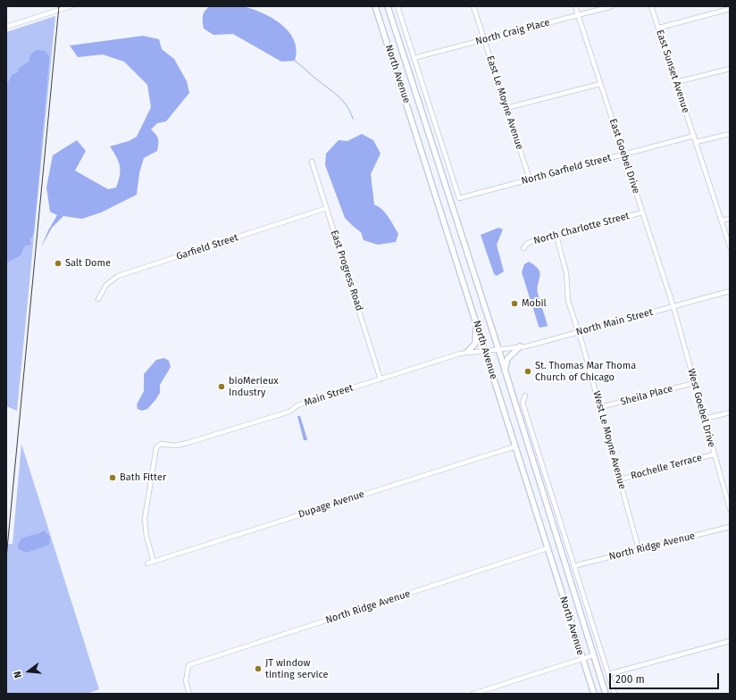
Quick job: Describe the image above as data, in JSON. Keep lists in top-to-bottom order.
{
  "streets": {
    "main road": ["North Avenue"],
    "street": [
      "North Craig Place",
      "East Sunset Avenue",
      "East Le Moyne Avenue",
      "East Goebel Drive",
      "North Garfield Street",
      "North Charlotte Street",
      "Garfield Street",
      "East Progress Road",
      "North Main Street",
      "Main Street",
      "Sheila Place",
      "West Goebel Drive",
      "West Le Moyne Avenue",
      "Rochelle Terrace",
      "Dupage Avenue",
      "North Ridge Avenue"
    ]
  },
  "crossings": [
    ["North Craig Place", "North Avenue"],
    ["North Craig Place", "East Le Moyne Avenue"],
    ["North Craig Place", "East Goebel Drive"],
    ["East Sunset Avenue", "North Garfield Street"],
    ["North Avenue", "North Garfield Street"],
    ["North Avenue", "North Main Street"],
    ["North Avenue", "Main Street"],
    ["North Avenue", "Dupage Avenue"],
    ["North Avenue", "North Ridge Avenue"],
    ["East Le Moyne Avenue", "North Garfield Street"],
    ["East Goebel Drive", "North Garfield Street"],
    ["East Goebel Drive", "North Charlotte Street"],
    ["East Goebel Drive", "North Main Street"],
    ["East Goebel Drive", "West Goebel Drive"],
    ["Garfield Street", "East Progress Road"],
    ["East Progress Road", "Main Street"],
    ["North Main Street", "Main Street"],
    ["North Main Street", "West Goebel Drive"],
    ["North Main Street", "West Le Moyne Avenue"],
    ["Main Street", "Dupage Avenue"],
    ["Sheila Place", "West Goebel Drive"],
    ["Sheila Place", "West Le Moyne Avenue"],
    ["West Goebel Drive", "Rochelle Terrace"],
    ["West Le Moyne Avenue", "Rochelle Terrace"],
    ["West Le Moyne Avenue", "North Ridge Avenue"]
  ],
  "places": [
    "Salt Dome",
    "Mobil",
    "St. Thomas Mar Thoma Church of Chicago",
    "bioMerieux Industry",
    "Bath Fitter",
    "JT window tinting service"
  ],
  "scale_bar": "200 m",
  "north": "left"
}
